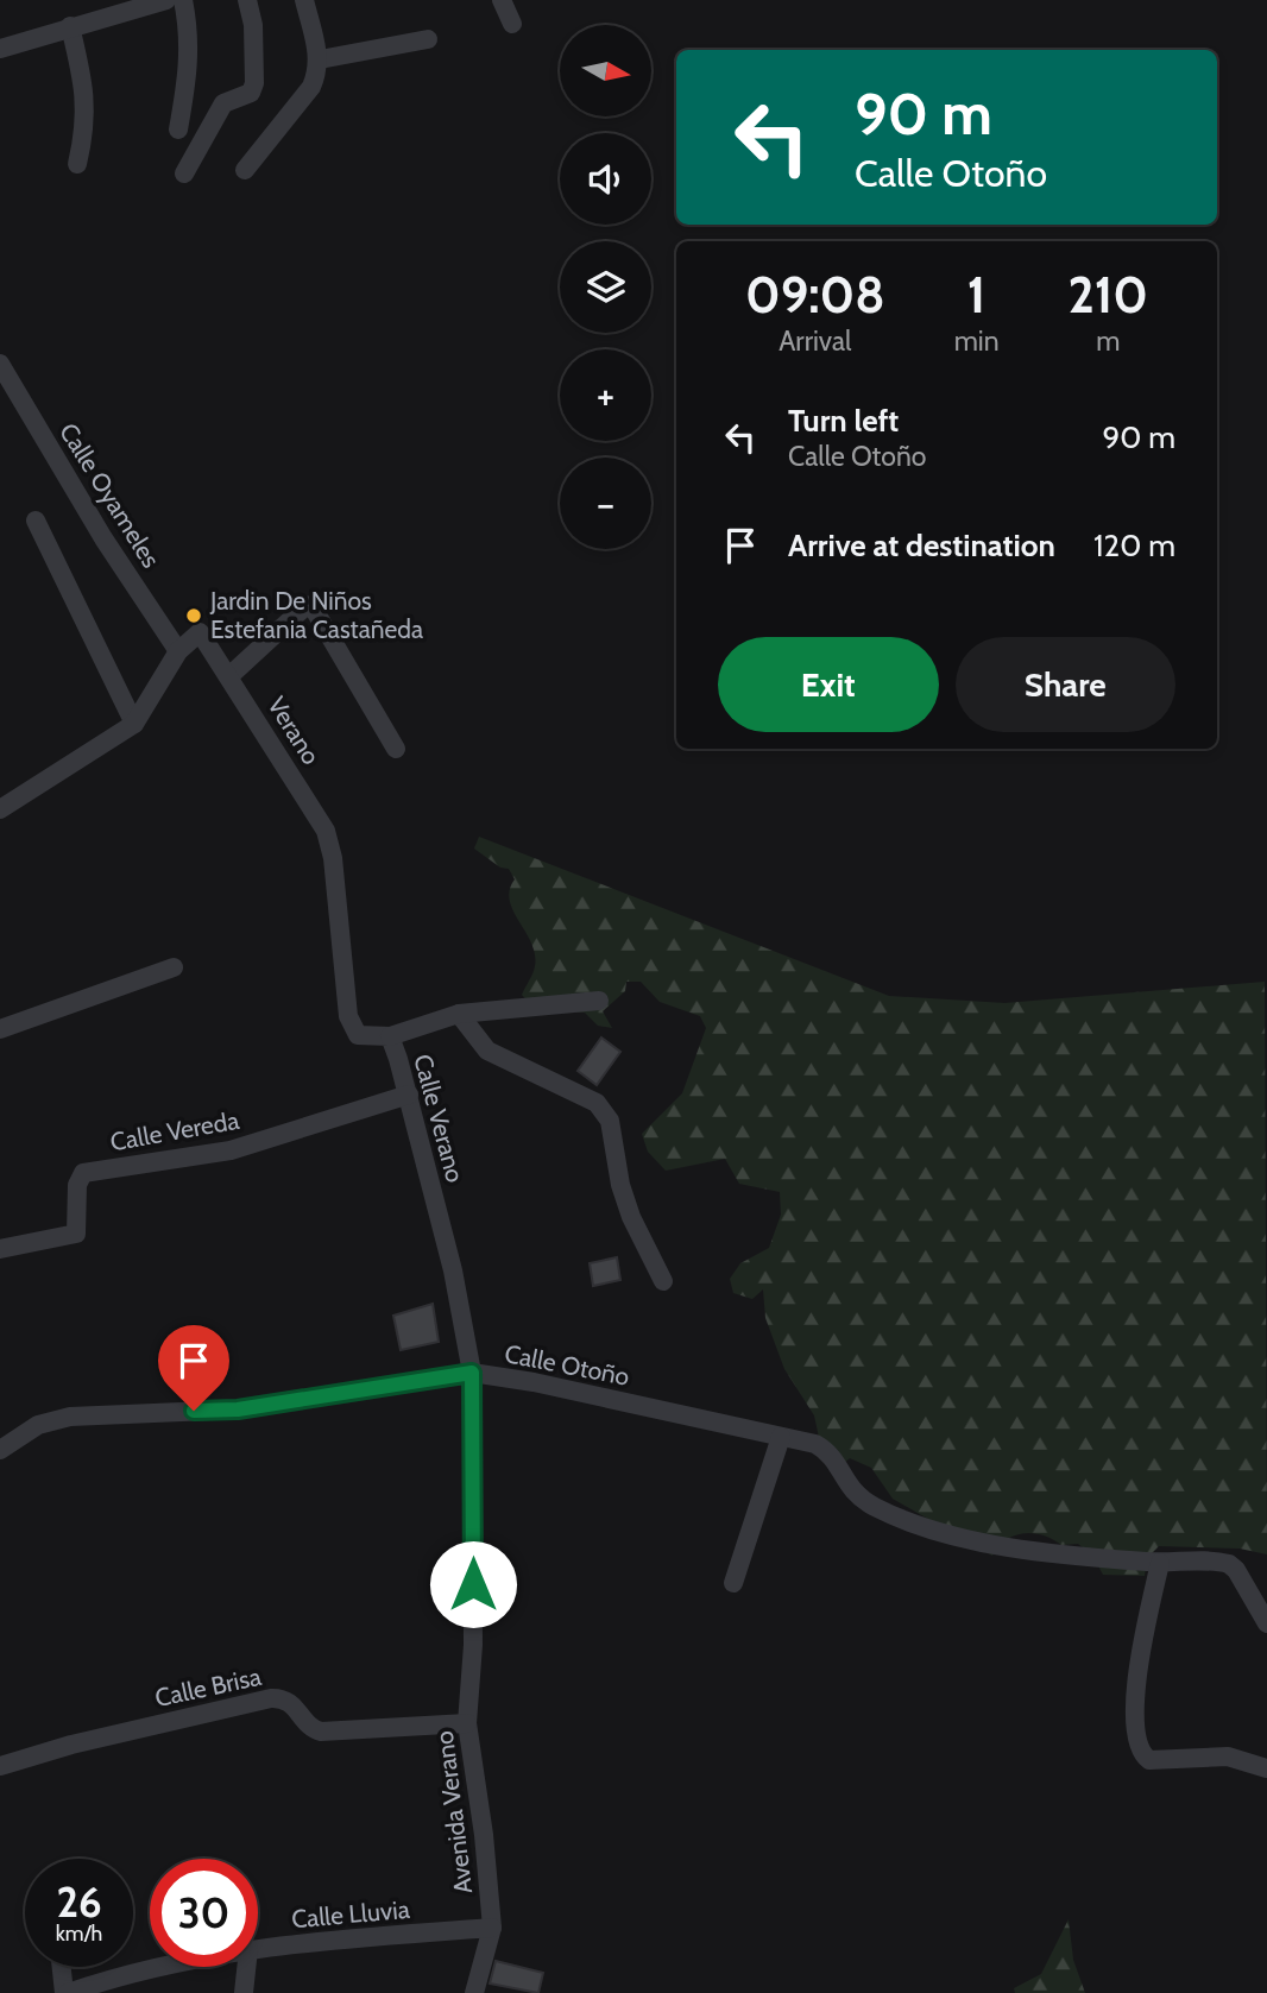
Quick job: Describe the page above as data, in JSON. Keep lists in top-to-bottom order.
{
  "streets": {
    "street": [
      "Calle Oyameles",
      "Verano",
      "Calle Verano",
      "Calle Vereda",
      "Calle Otoño",
      "Calle Brisa",
      "Avenida Verano",
      "Calle Lluvia"
    ]
  },
  "crossings": [
    ["Calle Oyameles", "Verano"],
    ["Verano", "Calle Verano"],
    ["Calle Verano", "Calle Vereda"],
    ["Calle Verano", "Calle Otoño"],
    ["Calle Verano", "Avenida Verano"],
    ["Calle Otoño", "Avenida Verano"],
    ["Calle Brisa", "Avenida Verano"],
    ["Avenida Verano", "Calle Lluvia"]
  ],
  "places": ["Jardin De Niños Estefania Castañeda"],
  "north": "right",
  "page": {
    "map_buttons": ["+", "−"],
    "turn": ["90 m", "Calle Otoño"],
    "eta": [
      "09:08",
      "Arrival",
      "1",
      "min",
      "210",
      "m"
    ],
    "list": [
      {
        "name": "Turn left",
        "note": "Calle Otoño",
        "value": "90 m"
      },
      {
        "name": "Arrive at destination",
        "value": "120 m"
      }
    ],
    "buttons": ["Exit", "Share"],
    "speed": "26 km/h",
    "limit": "30"
  }
}
